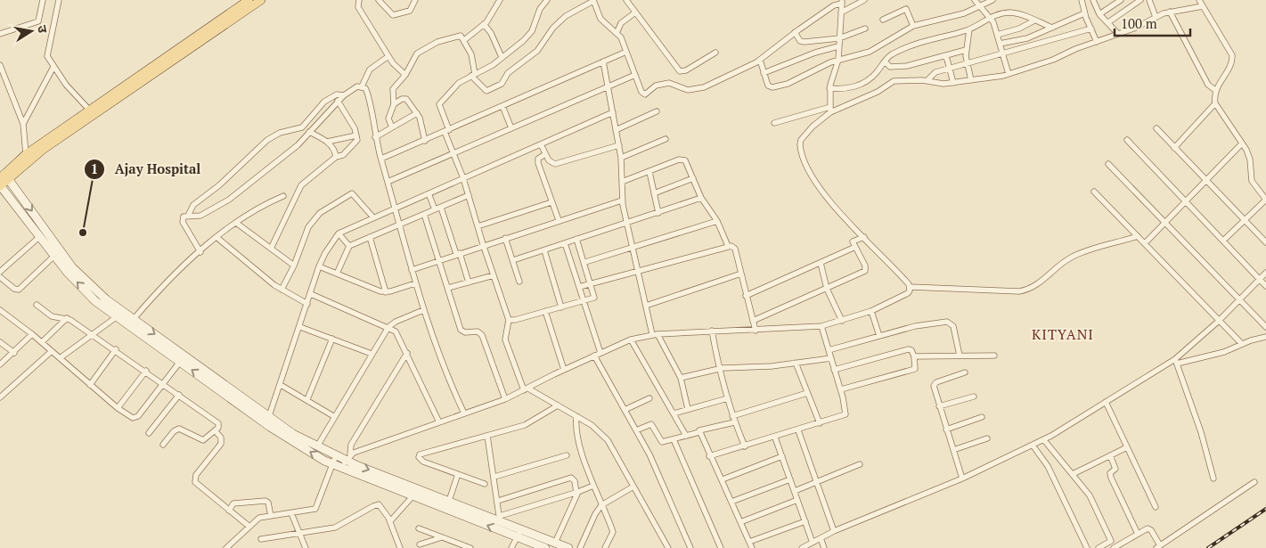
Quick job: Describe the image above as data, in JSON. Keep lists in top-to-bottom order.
{
  "districts": ["KITYANI"],
  "places": ["Ajay Hospital"],
  "scale_bar": "100 m",
  "north": "right"
}
